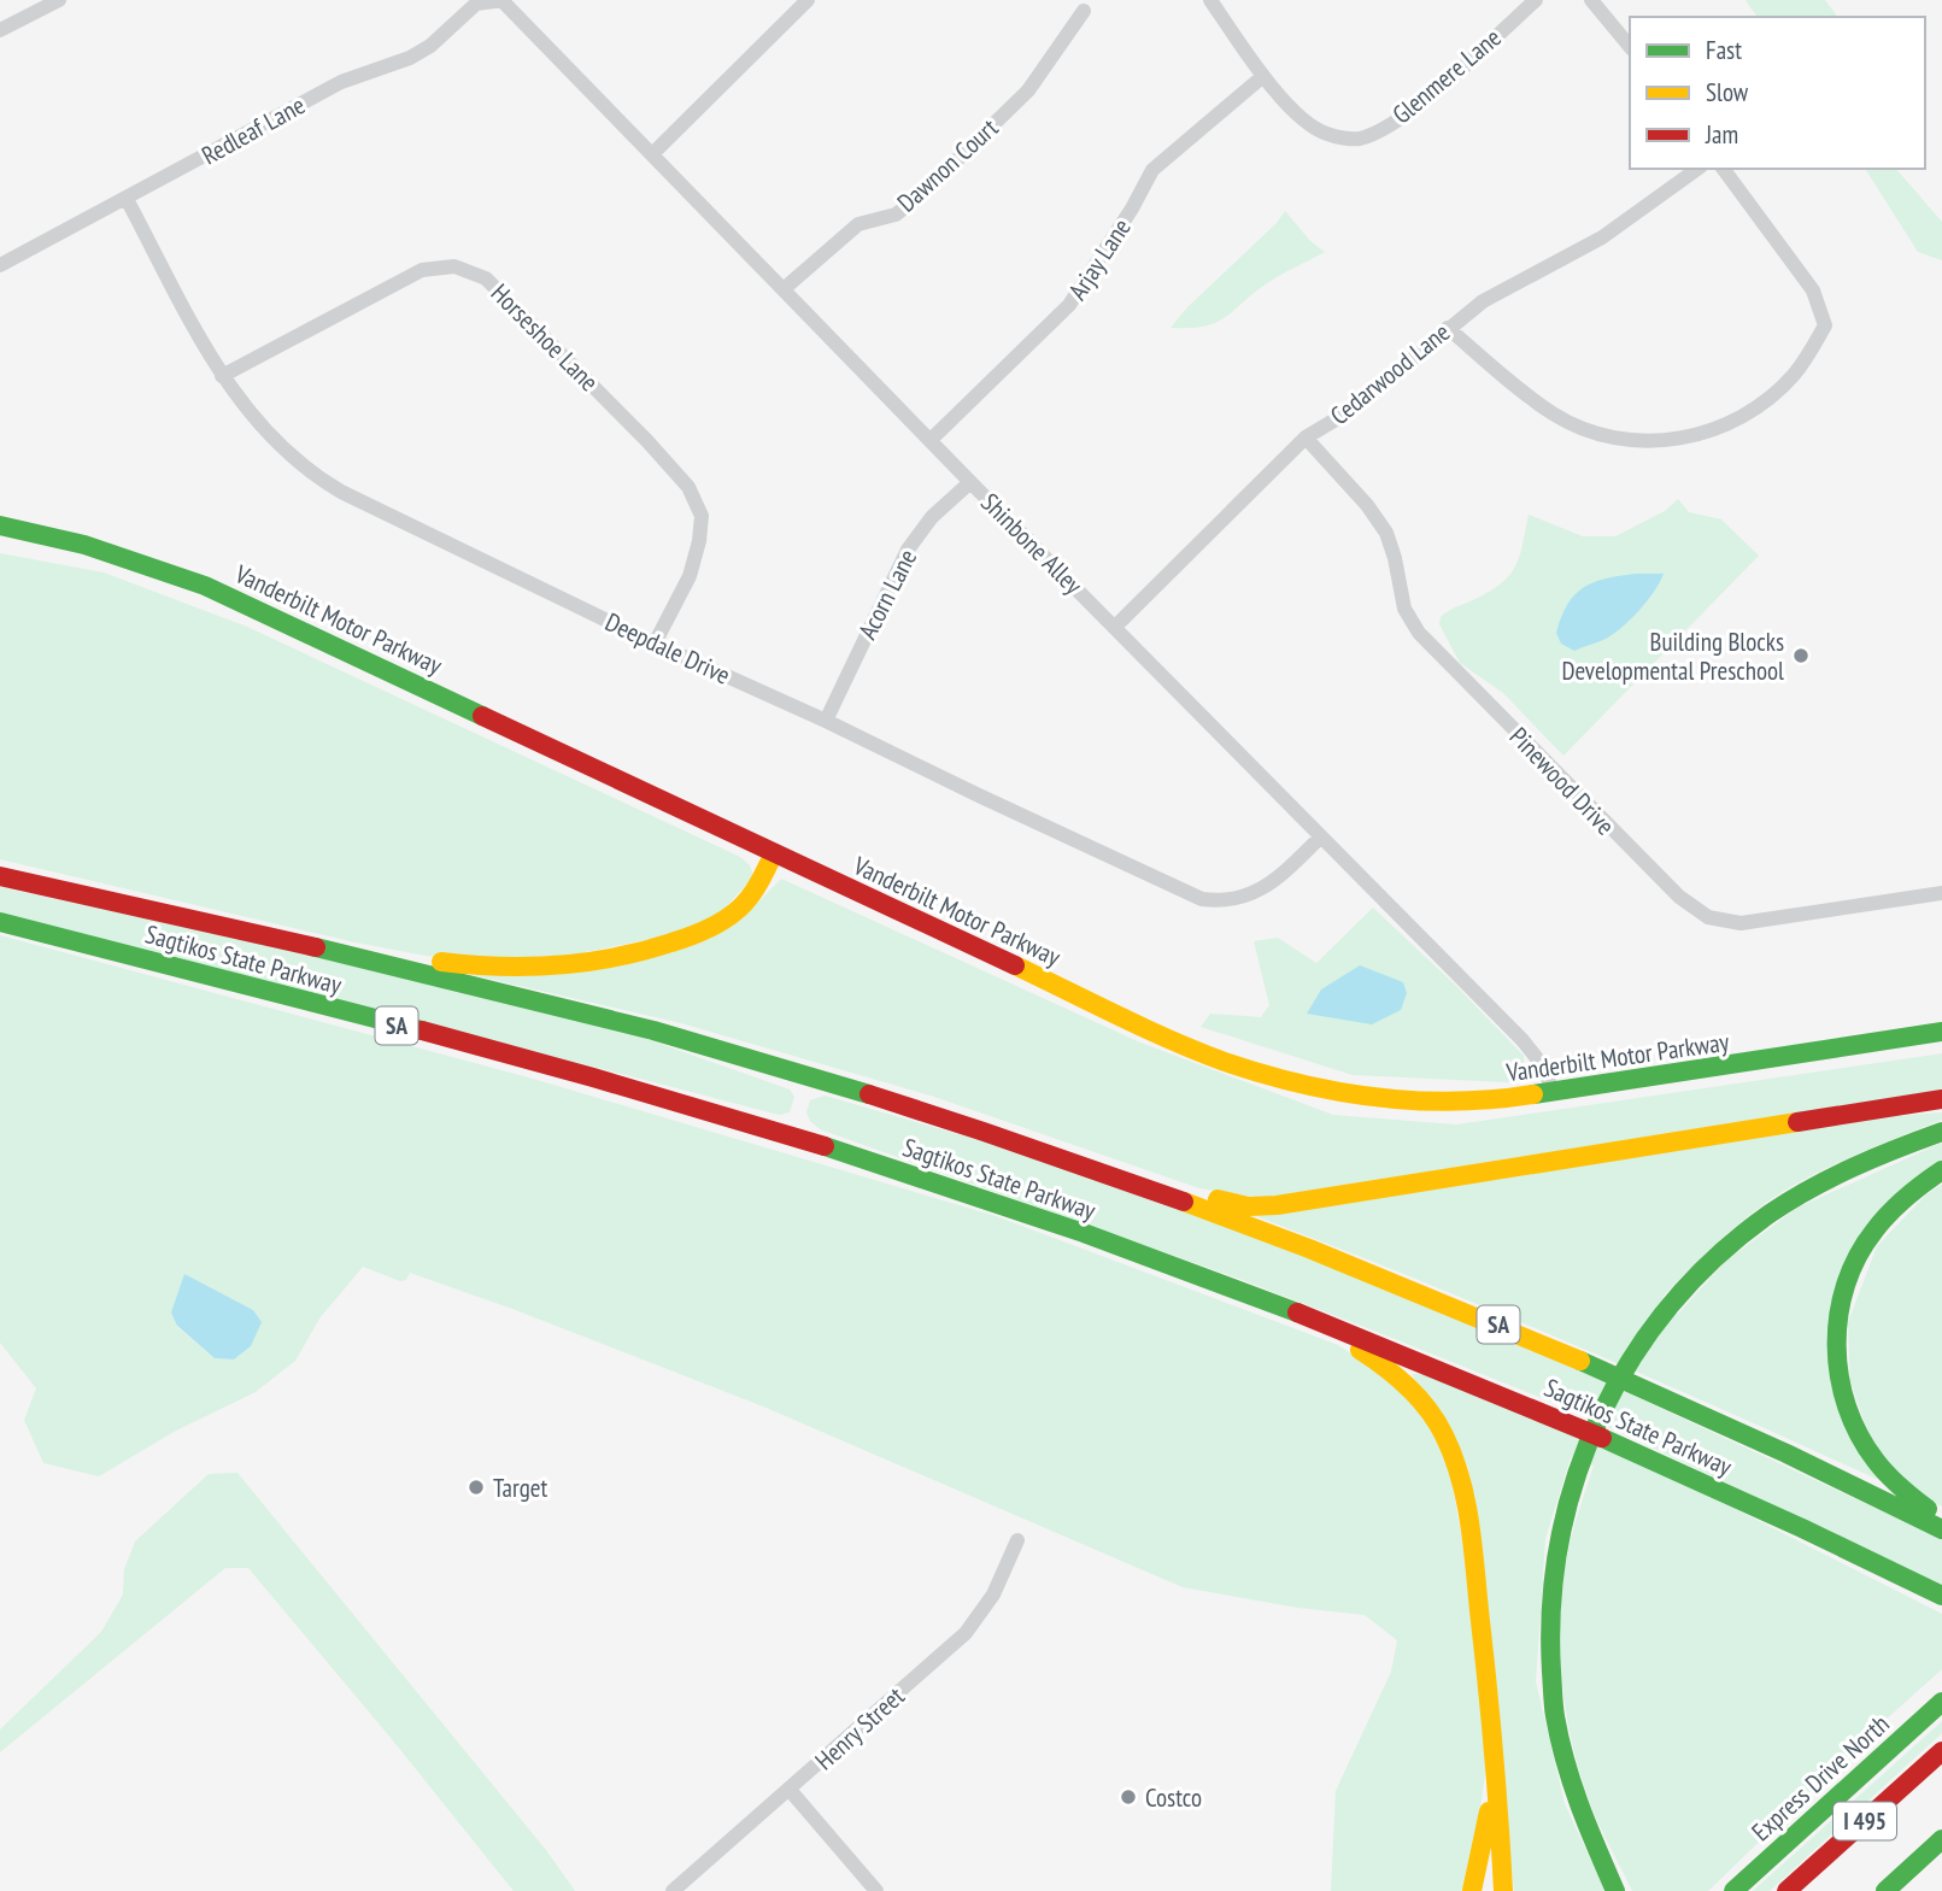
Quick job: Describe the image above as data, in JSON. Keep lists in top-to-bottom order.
{
  "streets": {
    "main road": [
      "Vanderbilt Motor Parkway",
      "Sagtikos State Parkway",
      "SA",
      "Express Drive North",
      "I 495"
    ],
    "street": [
      "Glenmere Lane",
      "Redleaf Lane",
      "Dawnon Court",
      "Arjay Lane",
      "Horseshoe Lane",
      "Cedarwood Lane",
      "Shinbone Alley",
      "Acorn Lane",
      "Deepdale Drive",
      "Pinewood Drive",
      "Henry Street"
    ]
  },
  "crossings": [
    ["Glenmere Lane", "Arjay Lane"],
    ["Redleaf Lane", "Shinbone Alley"],
    ["Redleaf Lane", "Deepdale Drive"],
    ["Dawnon Court", "Shinbone Alley"],
    ["Arjay Lane", "Shinbone Alley"],
    ["Horseshoe Lane", "Deepdale Drive"],
    ["Cedarwood Lane", "Shinbone Alley"],
    ["Cedarwood Lane", "Pinewood Drive"],
    ["Shinbone Alley", "Acorn Lane"],
    ["Shinbone Alley", "Vanderbilt Motor Parkway"],
    ["Shinbone Alley", "Deepdale Drive"],
    ["Acorn Lane", "Deepdale Drive"]
  ],
  "places": ["Building Blocks Developmental Preschool", "Target", "Costco"],
  "legend": ["Fast", "Slow", "Jam"]
}
